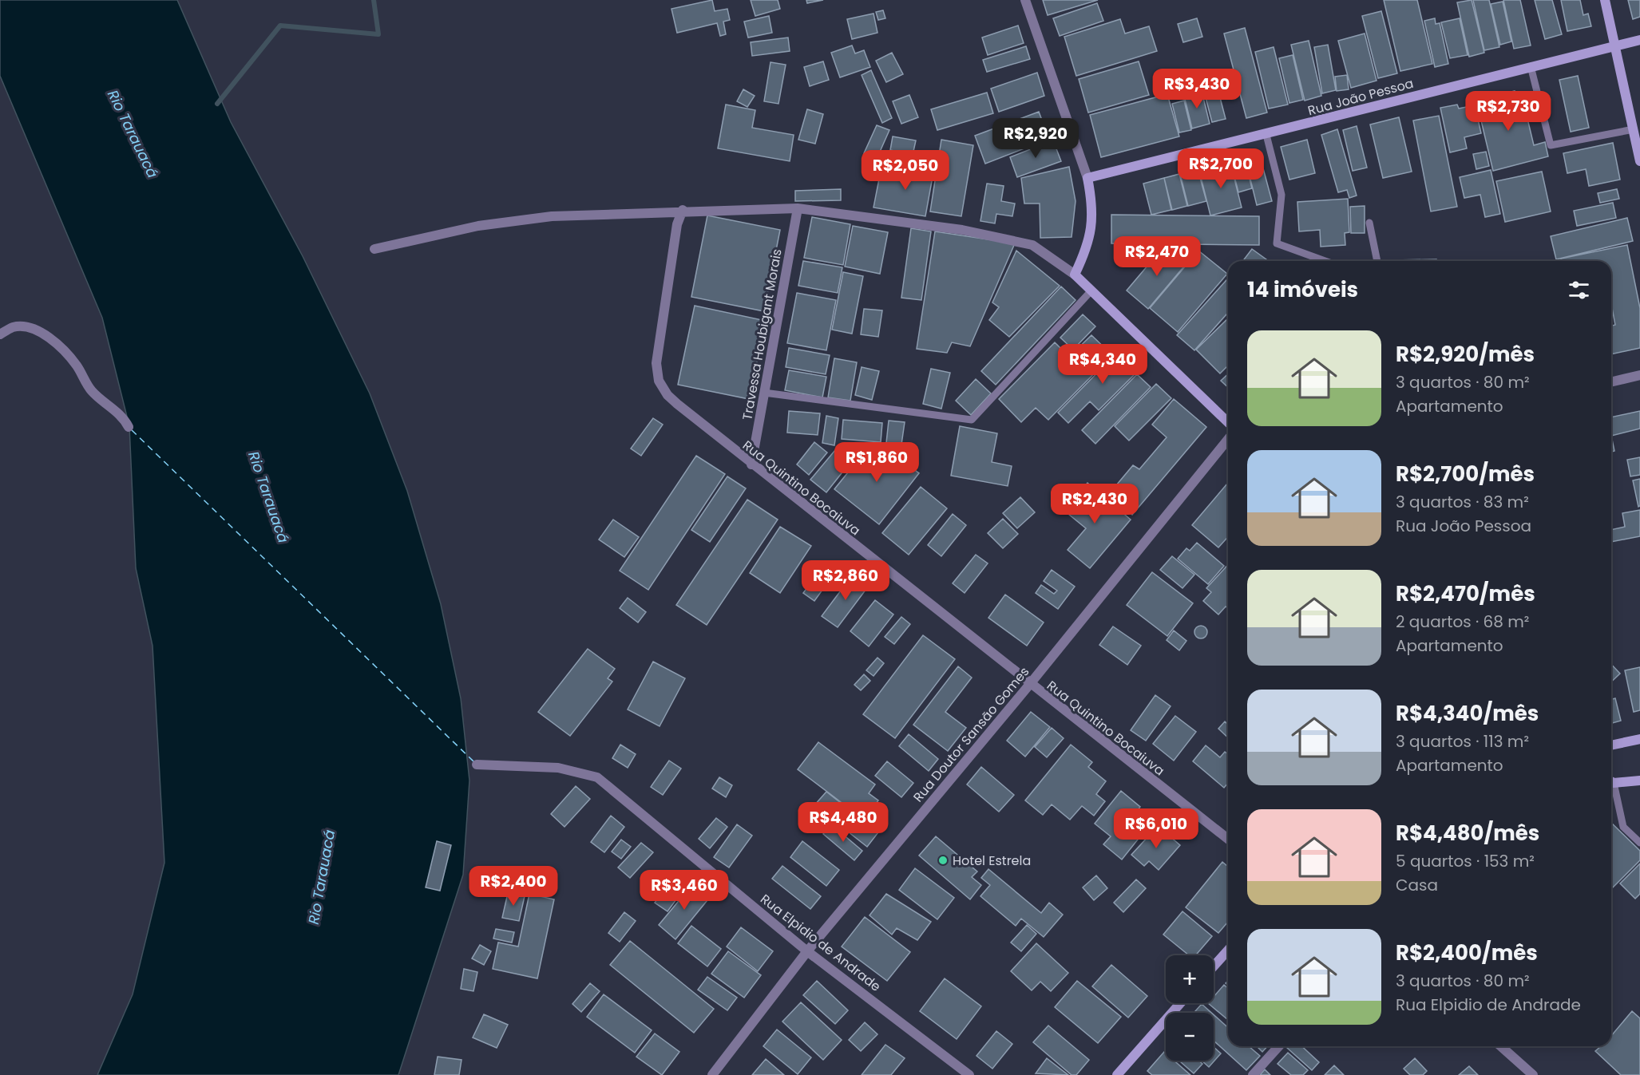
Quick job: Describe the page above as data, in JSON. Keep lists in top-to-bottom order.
{
  "streets": {
    "street": [
      "Rua João Pessoa",
      "Travessa Houbigant Morais",
      "Rua Quintino Bocaiuva",
      "Rua Doutor Sansão Gomes",
      "Rua Elpidio de Andrade"
    ]
  },
  "crossings": [
    ["Travessa Houbigant Morais", "Rua Quintino Bocaiuva"],
    ["Rua Quintino Bocaiuva", "Rua Doutor Sansão Gomes"],
    ["Rua Doutor Sansão Gomes", "Rua Elpidio de Andrade"]
  ],
  "water": ["Rio Tarauacá"],
  "places": ["Hotel Estrela"],
  "page": {
    "price": [
      "R$3,430",
      "R$2,730",
      "R$2,920",
      "R$2,700",
      "R$2,050",
      "R$2,470",
      "R$4,340",
      "R$1,860",
      "R$2,430",
      "R$2,860",
      "R$4,480",
      "R$6,010",
      "R$2,400",
      "R$3,460"
    ],
    "heading": "14 imóveis",
    "list": [
      {
        "name": "R$2,920/mês",
        "note": "3 quartos · 80 m² · Apartamento"
      },
      {
        "name": "R$2,700/mês",
        "note": "3 quartos · 83 m² · Rua João Pessoa"
      },
      {
        "name": "R$2,470/mês",
        "note": "2 quartos · 68 m² · Apartamento"
      },
      {
        "name": "R$4,340/mês",
        "note": "3 quartos · 113 m² · Apartamento"
      },
      {
        "name": "R$4,480/mês",
        "note": "5 quartos · 153 m² · Casa"
      },
      {
        "name": "R$2,400/mês",
        "note": "3 quartos · 80 m² · Rua Elpidio de Andrade"
      }
    ],
    "map_buttons": ["+", "−"]
  }
}
